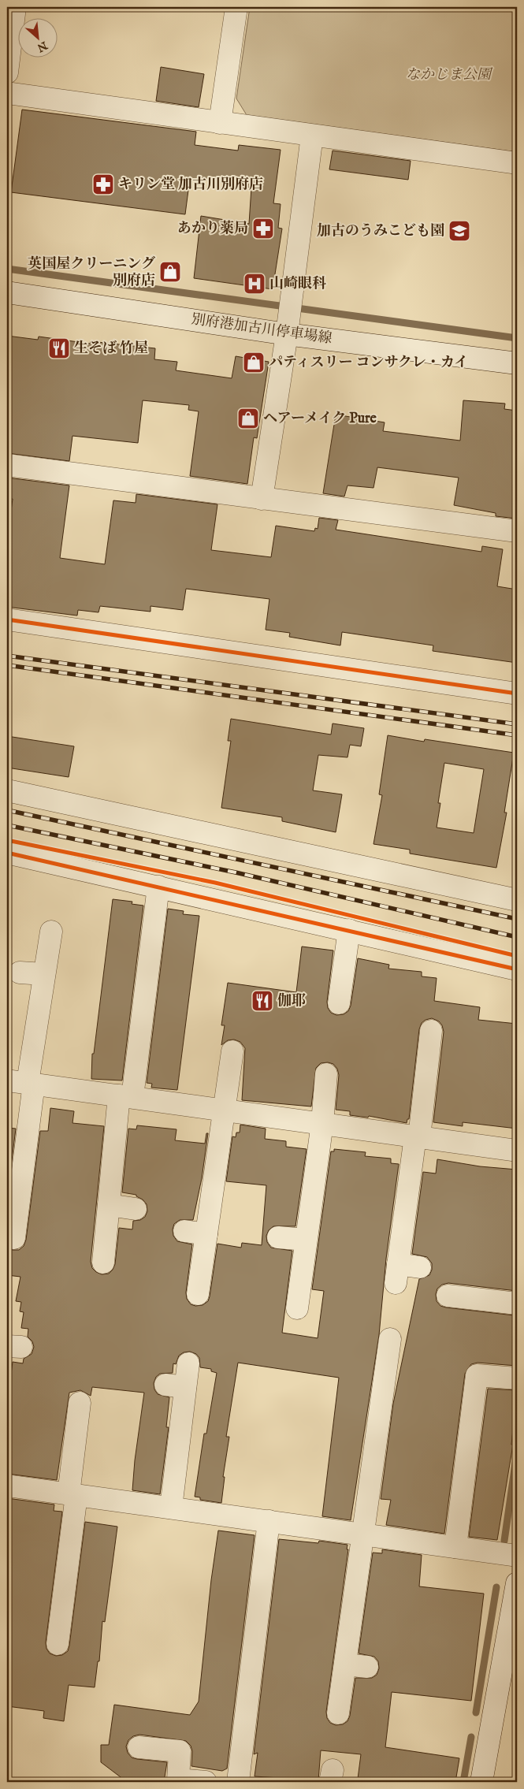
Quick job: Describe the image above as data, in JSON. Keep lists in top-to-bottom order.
{
  "streets": {
    "street": ["別府港加古川停車場線"]
  },
  "parks": ["なかじま公園"],
  "places": {
    "pharmacy": ["キリン堂 加古川別府店", "あかり薬局"],
    "school or university": ["加古のうみこども園"],
    "shop": ["英国屋クリーニング 別府店", "パティスリー コンサクレ・カイ", "ヘアーメイク Pure"],
    "hospital": ["山崎眼科"],
    "restaurant": ["生そば 竹屋", "伽耶"]
  },
  "north": "bottom right"
}
